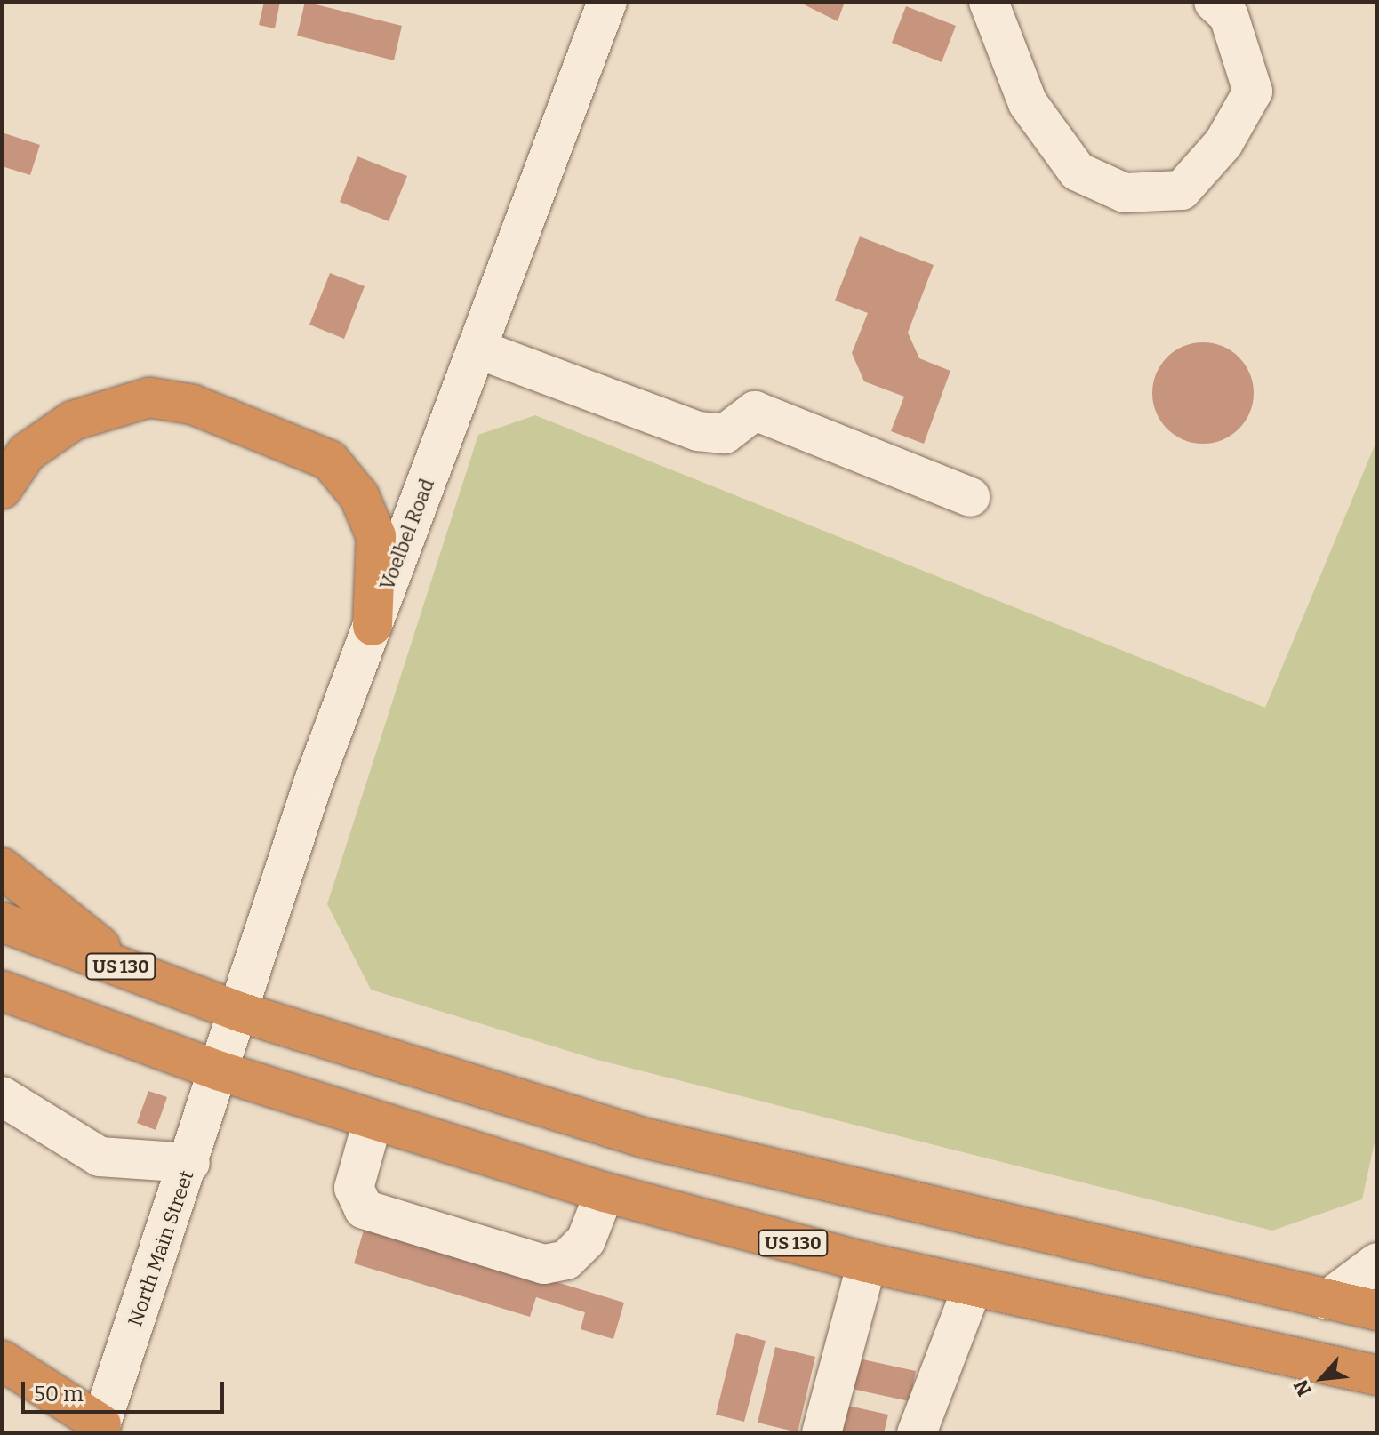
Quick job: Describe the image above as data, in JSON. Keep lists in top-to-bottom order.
{
  "streets": {
    "highway": ["US 130"],
    "street": ["Voelbel Road", "North Main Street"]
  },
  "crossings": [
    ["Voelbel Road", "US 130"],
    ["Voelbel Road", "North Main Street"],
    ["US 130", "North Main Street"]
  ],
  "scale_bar": "50 m",
  "north": "bottom left"
}
